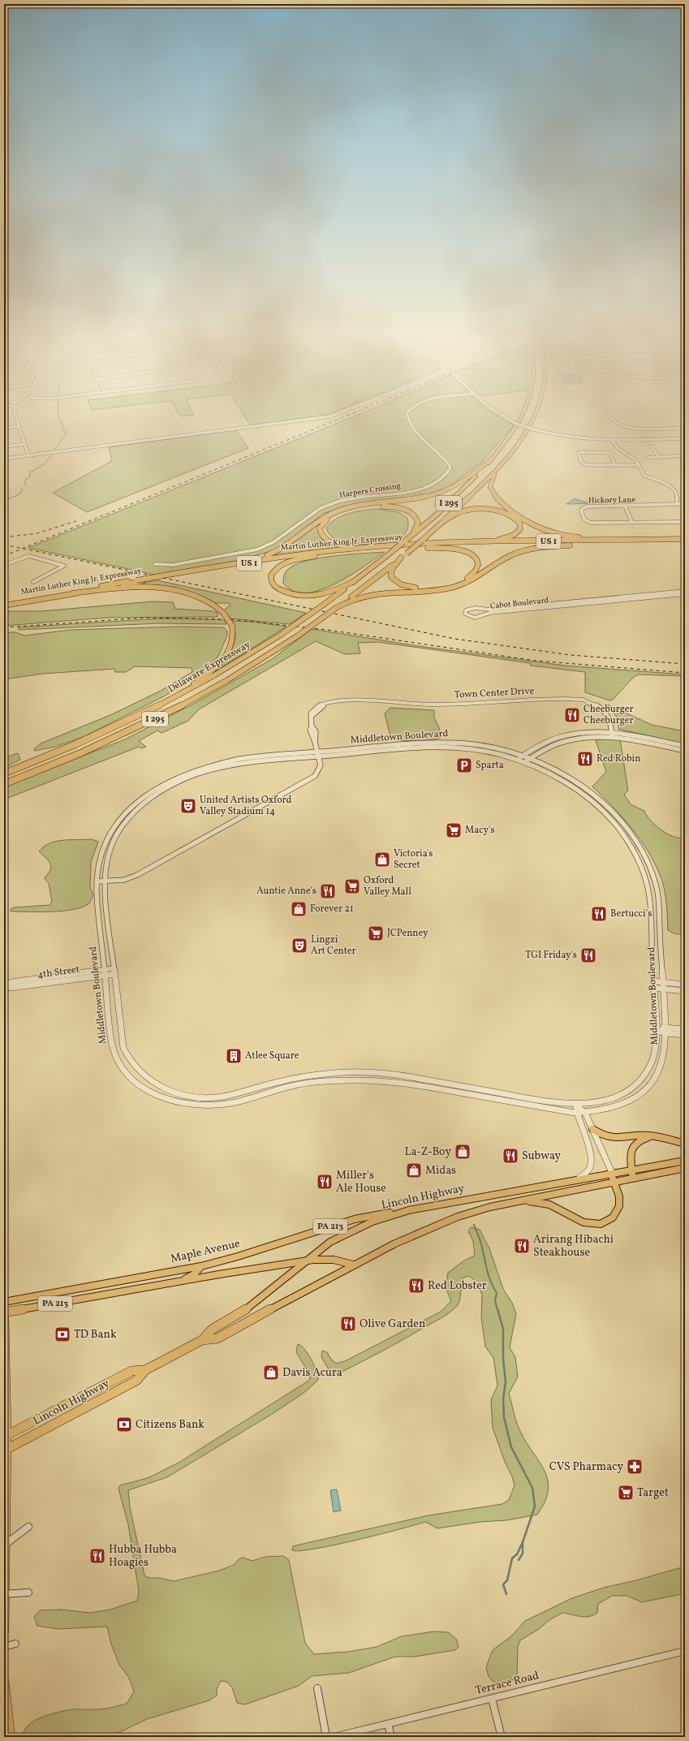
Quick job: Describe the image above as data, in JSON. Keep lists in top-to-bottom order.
{
  "streets": {
    "highway": [
      "I 295",
      "US 1",
      "Martin Luther King Jr. Expressway",
      "Delaware Expressway"
    ],
    "main road": ["Lincoln Highway", "PA 213", "Maple Avenue"],
    "street": [
      "Harpers Crossing",
      "Hickory Lane",
      "Cabot Boulevard",
      "Town Center Drive",
      "Middletown Boulevard",
      "4th Street",
      "Terrace Road"
    ]
  },
  "crossings": [
    ["I 295", "Delaware Expressway"],
    ["Town Center Drive", "Middletown Boulevard"],
    ["Middletown Boulevard", "4th Street"],
    ["Lincoln Highway", "PA 213"],
    ["Lincoln Highway", "Maple Avenue"]
  ],
  "places": {
    "restaurant": [
      "Cheeburger Cheeburger",
      "Red Robin",
      "Auntie Anne's",
      "Bertucci's",
      "TGI Friday's",
      "Subway",
      "Miller's Ale House",
      "Arirang Hibachi Steakhouse",
      "Red Lobster",
      "Olive Garden",
      "Hubba Hubba Hoagies"
    ],
    "parking": ["Sparta"],
    "theatre": ["United Artists Oxford Valley Stadium 14", "Lingzi Art Center"],
    "supermarket": [
      "Macy's",
      "Oxford Valley Mall",
      "JCPenney",
      "Target"
    ],
    "shop": [
      "Victoria's Secret",
      "Forever 21",
      "La-Z-Boy",
      "Midas",
      "Davis Acura"
    ],
    "building": ["Atlee Square"],
    "bank": ["TD Bank", "Citizens Bank"],
    "pharmacy": ["CVS Pharmacy"]
  }
}
